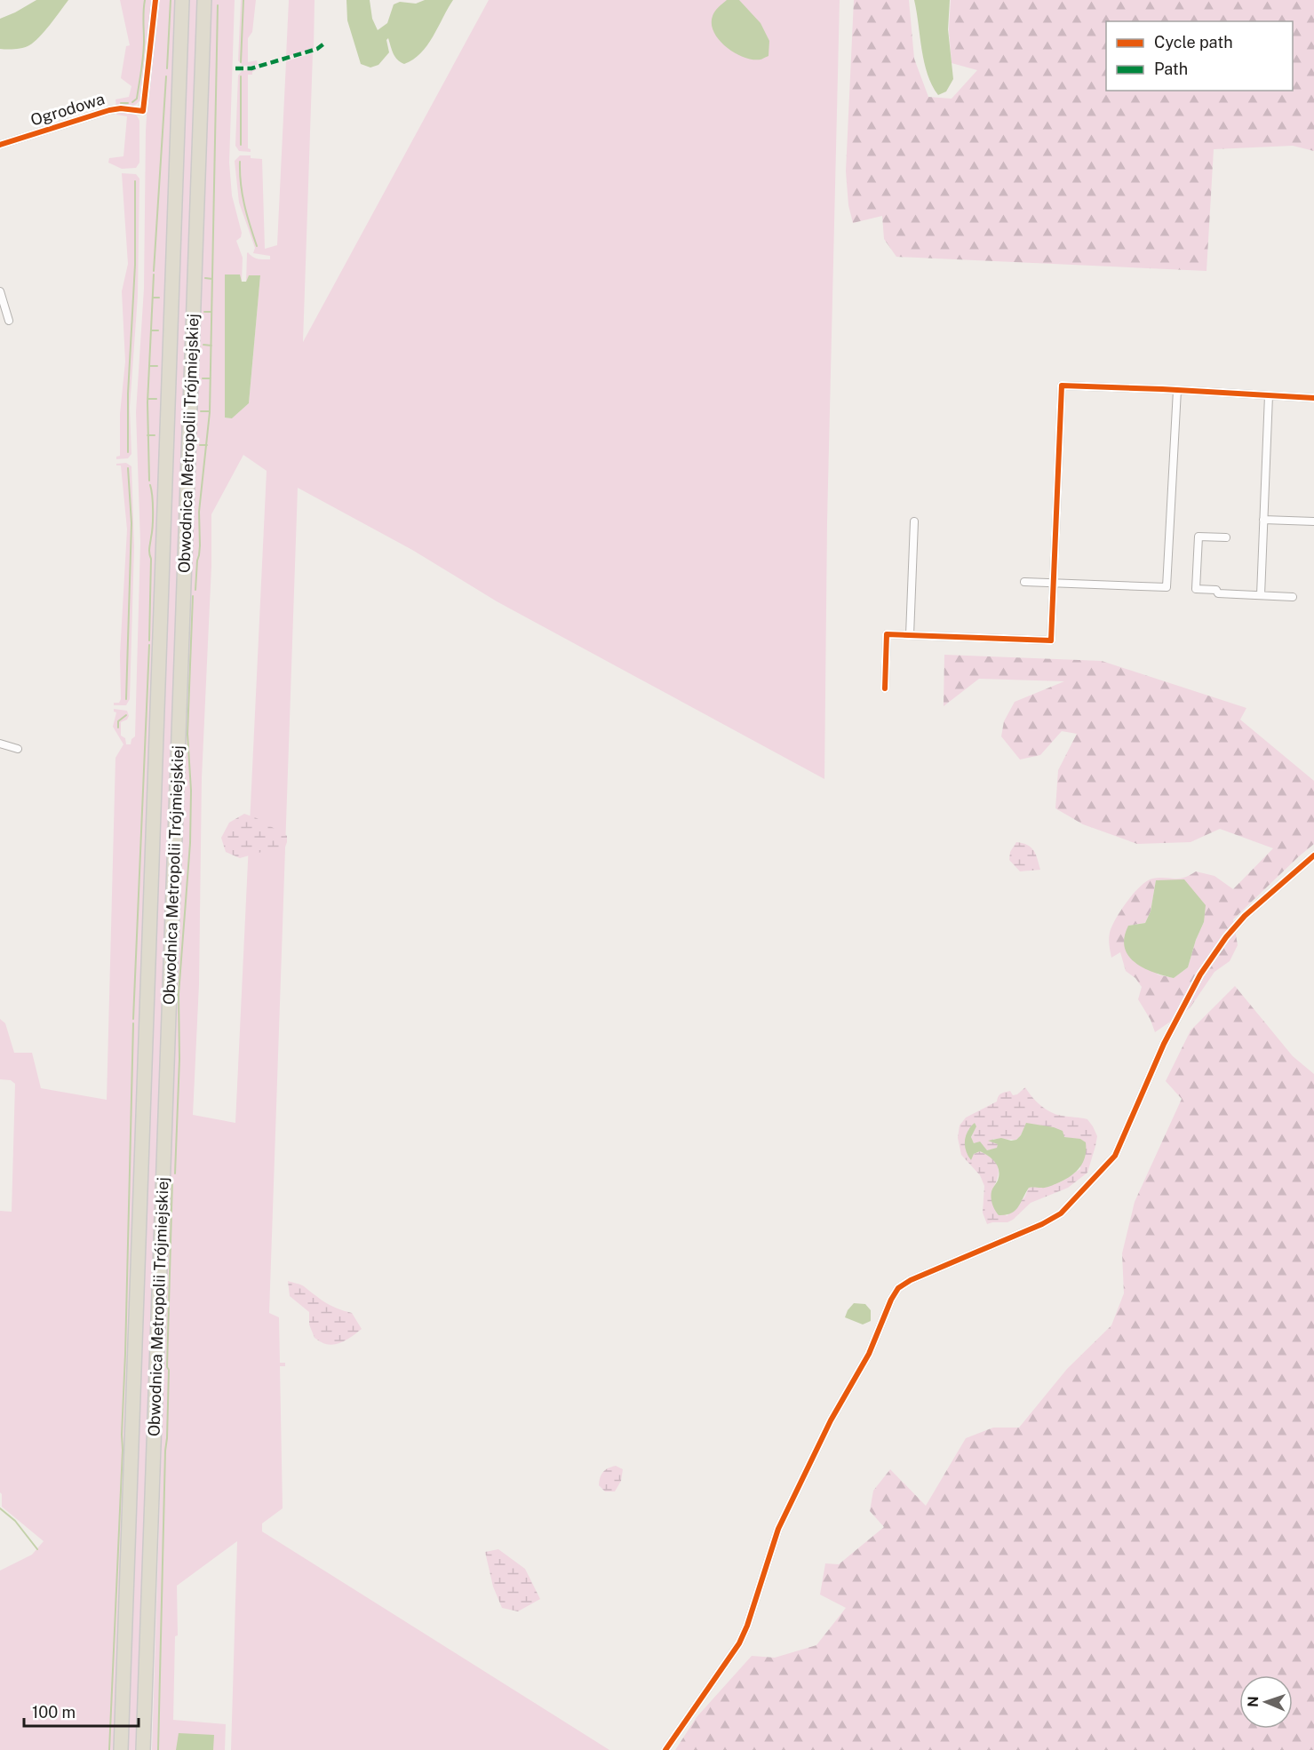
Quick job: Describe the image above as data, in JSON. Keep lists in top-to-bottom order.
{
  "streets": {
    "highway": ["Obwodnica Metropolii Trójmiejskiej"],
    "street": ["Ogrodowa"]
  },
  "legend": ["Cycle path", "Path"],
  "scale_bar": "100 m",
  "north": "left"
}
